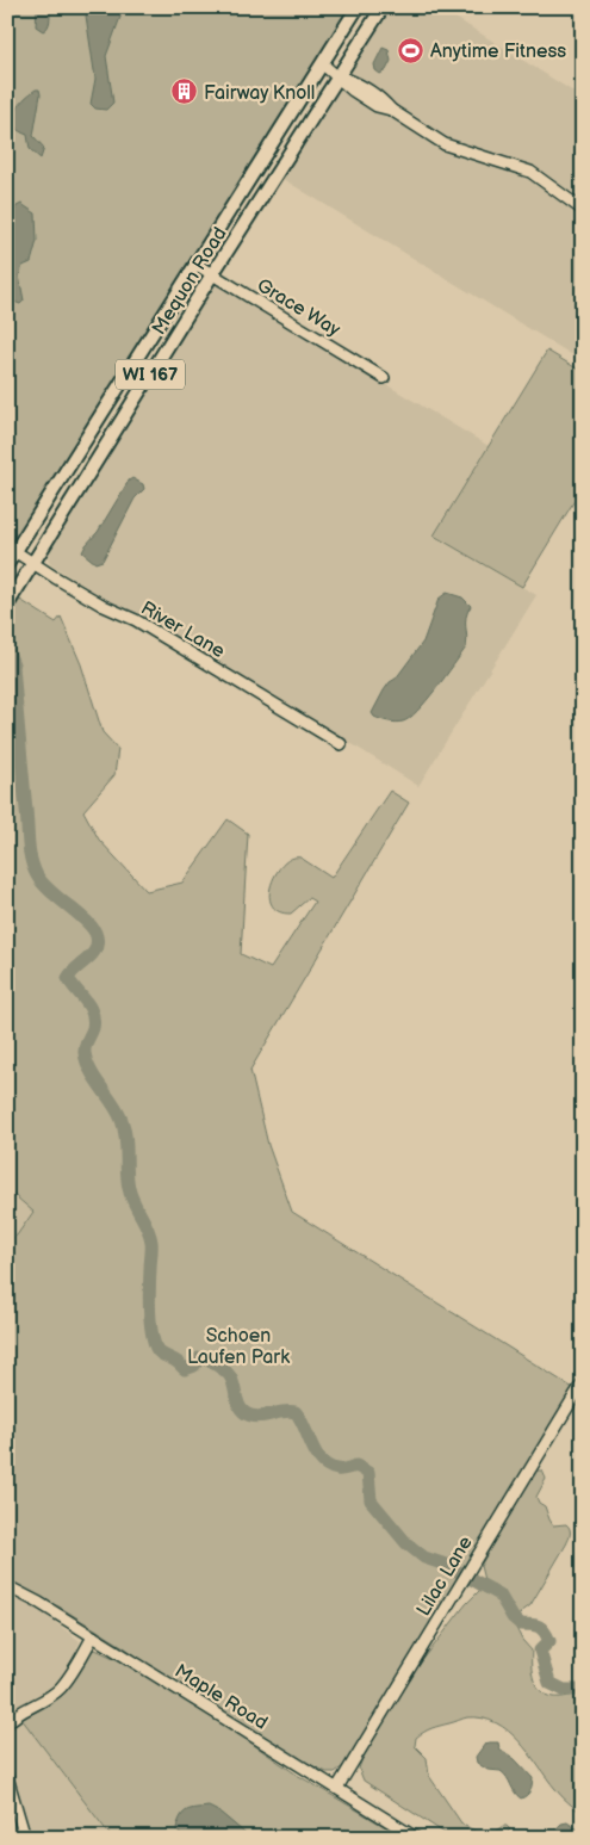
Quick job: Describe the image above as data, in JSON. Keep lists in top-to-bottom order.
{
  "streets": {
    "main road": ["Mequon Road", "WI 167"],
    "street": [
      "Grace Way",
      "River Lane",
      "Lilac Lane",
      "Maple Road"
    ]
  },
  "crossings": [
    ["Mequon Road", "Grace Way"],
    ["Mequon Road", "River Lane"],
    ["Lilac Lane", "Maple Road"]
  ],
  "parks": ["Schoen Laufen Park"],
  "places": {
    "sports": ["Anytime Fitness"],
    "building": ["Fairway Knoll"]
  }
}
